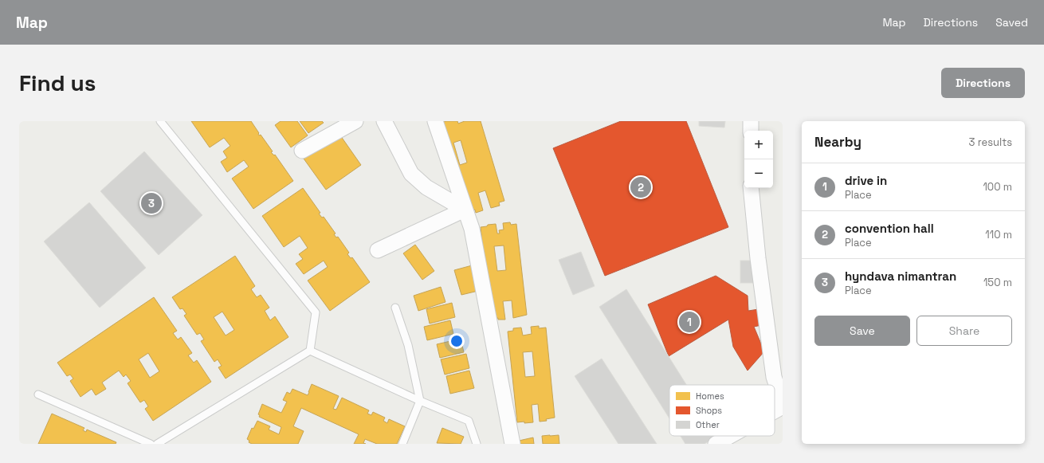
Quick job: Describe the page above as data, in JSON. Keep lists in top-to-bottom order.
{
  "legend": ["Homes", "Shops", "Other"],
  "page": {
    "header": "Map",
    "nav": ["Map", "Directions", "Saved"],
    "buttons": [
      "Directions",
      ["Save", "Share"]
    ],
    "title": "Find us",
    "heading": ["Nearby", "3 results"],
    "map_buttons": ["+", "−"],
    "list": [
      {
        "mark": "1",
        "name": "drive in",
        "note": "Place",
        "value": "100 m"
      },
      {
        "mark": "2",
        "name": "convention hall",
        "note": "Place",
        "value": "110 m"
      },
      {
        "mark": "3",
        "name": "hyndava nimantran",
        "note": "Place",
        "value": "150 m"
      }
    ],
    "pins": ["2", "3", "1"]
  }
}
